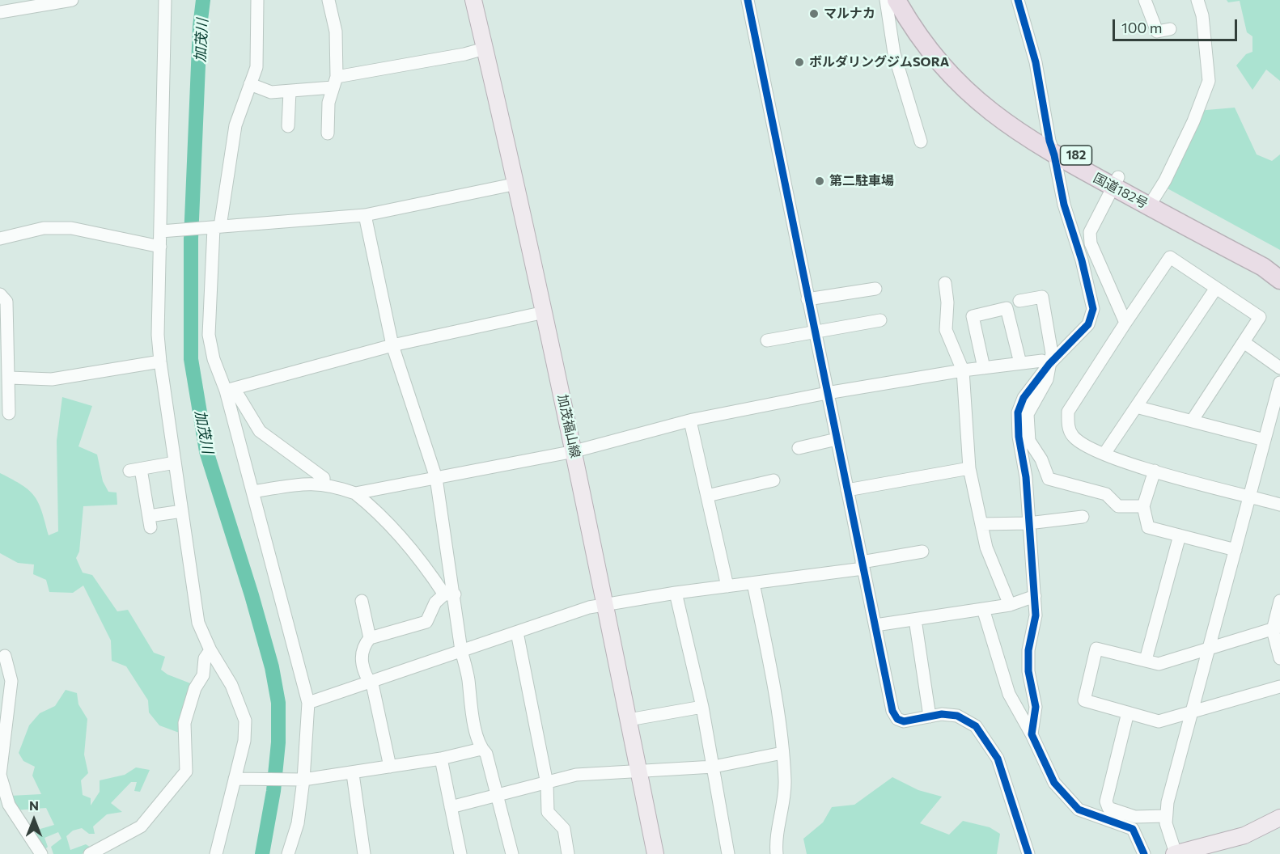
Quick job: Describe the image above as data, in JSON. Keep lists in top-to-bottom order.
{
  "streets": {
    "highway": ["182", "国道182号"],
    "main road": ["加茂福山線"]
  },
  "water": ["加茂川"],
  "places": ["マルナカ", "ボルダリングジムSORA", "第二駐車場"],
  "scale_bar": "100 m",
  "north": "top"
}
